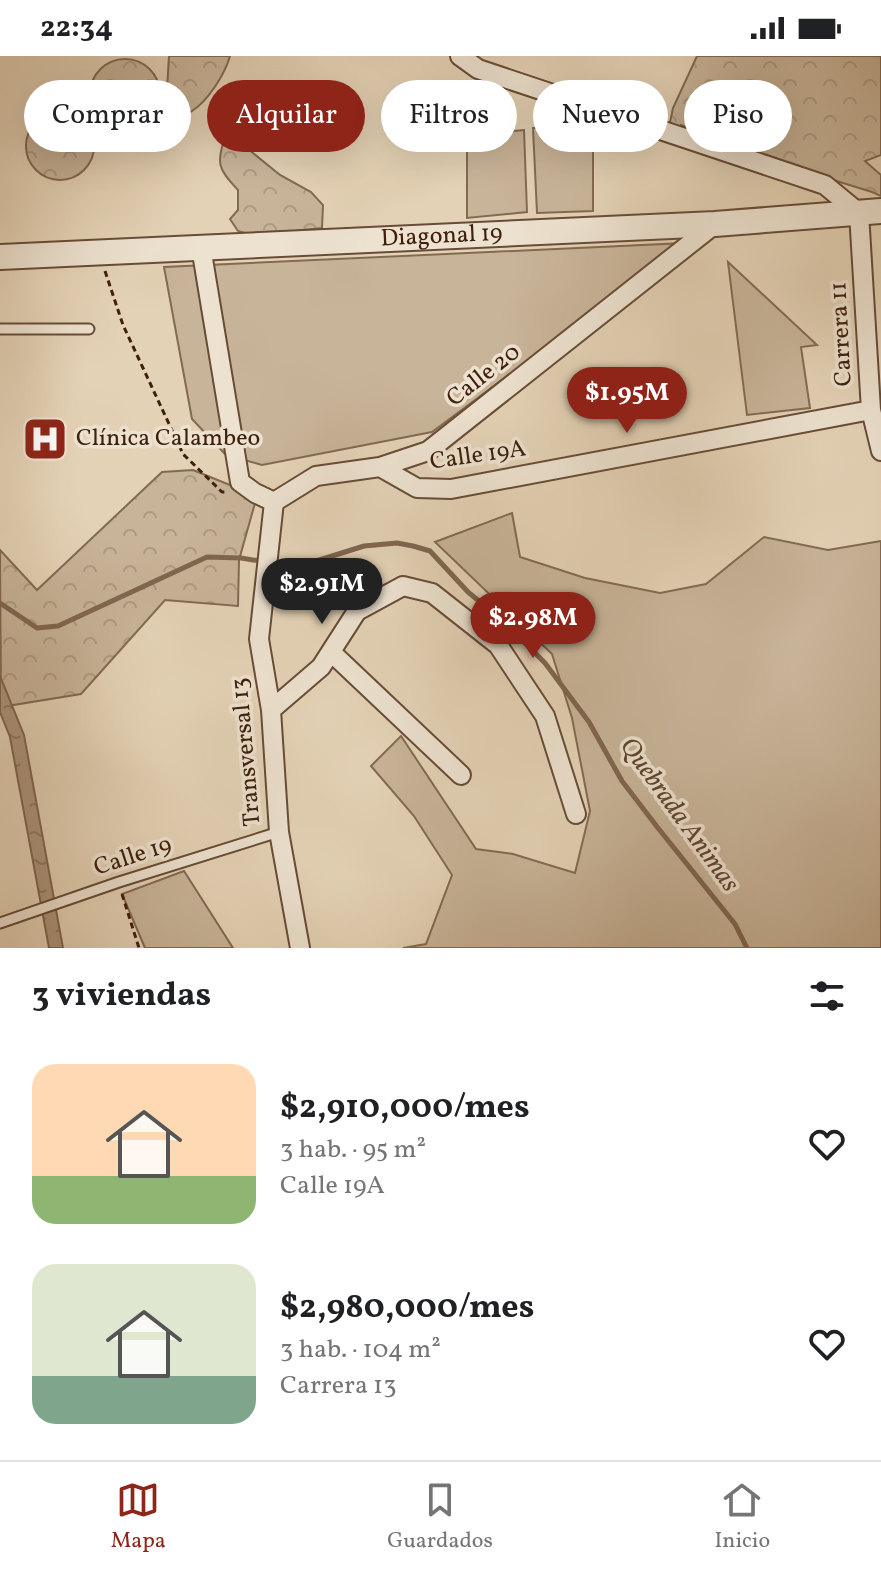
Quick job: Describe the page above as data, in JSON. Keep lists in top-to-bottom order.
{
  "streets": {
    "street": [
      "Diagonal 19",
      "Carrera 11",
      "Calle 20",
      "Calle 19A",
      "Transversal 13"
    ],
    "lane": ["Calle 19"]
  },
  "crossings": [
    ["Diagonal 19", "Carrera 11"],
    ["Diagonal 19", "Calle 20"],
    ["Carrera 11", "Calle 19A"],
    ["Calle 20", "Calle 19A"],
    ["Calle 20", "Transversal 13"],
    ["Transversal 13", "Calle 19"]
  ],
  "water": ["Quebrada Animas"],
  "places": {
    "hospital": ["Clínica Calambeo"]
  },
  "page": {
    "status": "22:34",
    "chip": [
      "Comprar",
      "Alquilar",
      "Filtros",
      "Nuevo",
      "Piso"
    ],
    "price": ["$1.95M", "$2.91M", "$2.98M"],
    "heading": "3 viviendas",
    "list": [
      {
        "name": "$2,910,000/mes",
        "note": "3 hab. · 95 m² · Calle 19A"
      },
      {
        "name": "$2,980,000/mes",
        "note": "3 hab. · 104 m² · Carrera 13"
      }
    ],
    "tabs": ["Mapa", "Guardados", "Inicio"]
  }
}
